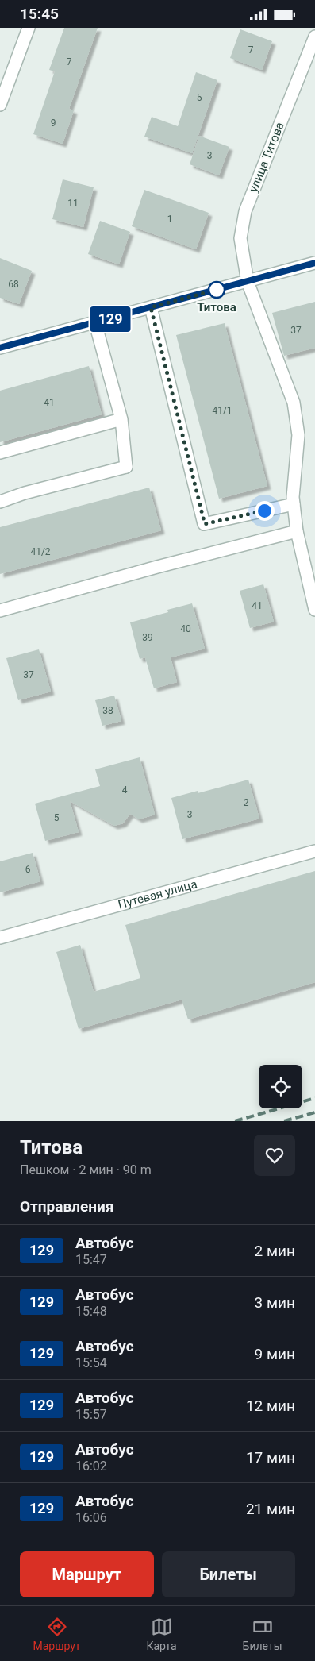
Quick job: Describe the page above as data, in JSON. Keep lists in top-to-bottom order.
{
  "streets": {
    "street": ["улица Титова", "Путевая улица"]
  },
  "places": ["Титова"],
  "lines": ["bus line 129"],
  "house_numbers": [
    "7",
    "7",
    "5",
    "9",
    "3",
    "11",
    "1",
    "68",
    "37",
    "41",
    "41/1",
    "41/2",
    "41",
    "40",
    "39",
    "37",
    "38",
    "4",
    "2",
    "3",
    "5",
    "6"
  ],
  "page": {
    "status": "15:45",
    "on_map": "129",
    "heading": [
      ["Титова", "Пешком · 2 мин · 90 m"],
      "Отправления"
    ],
    "list": [
      {
        "mark": "129",
        "name": "Автобус",
        "note": "15:47",
        "value": "2 мин"
      },
      {
        "mark": "129",
        "name": "Автобус",
        "note": "15:48",
        "value": "3 мин"
      },
      {
        "mark": "129",
        "name": "Автобус",
        "note": "15:54",
        "value": "9 мин"
      },
      {
        "mark": "129",
        "name": "Автобус",
        "note": "15:57",
        "value": "12 мин"
      },
      {
        "mark": "129",
        "name": "Автобус",
        "note": "16:02",
        "value": "17 мин"
      },
      {
        "mark": "129",
        "name": "Автобус",
        "note": "16:06",
        "value": "21 мин"
      }
    ],
    "buttons": ["Маршрут", "Билеты"],
    "tabs": ["Маршрут", "Карта", "Билеты"]
  }
}
